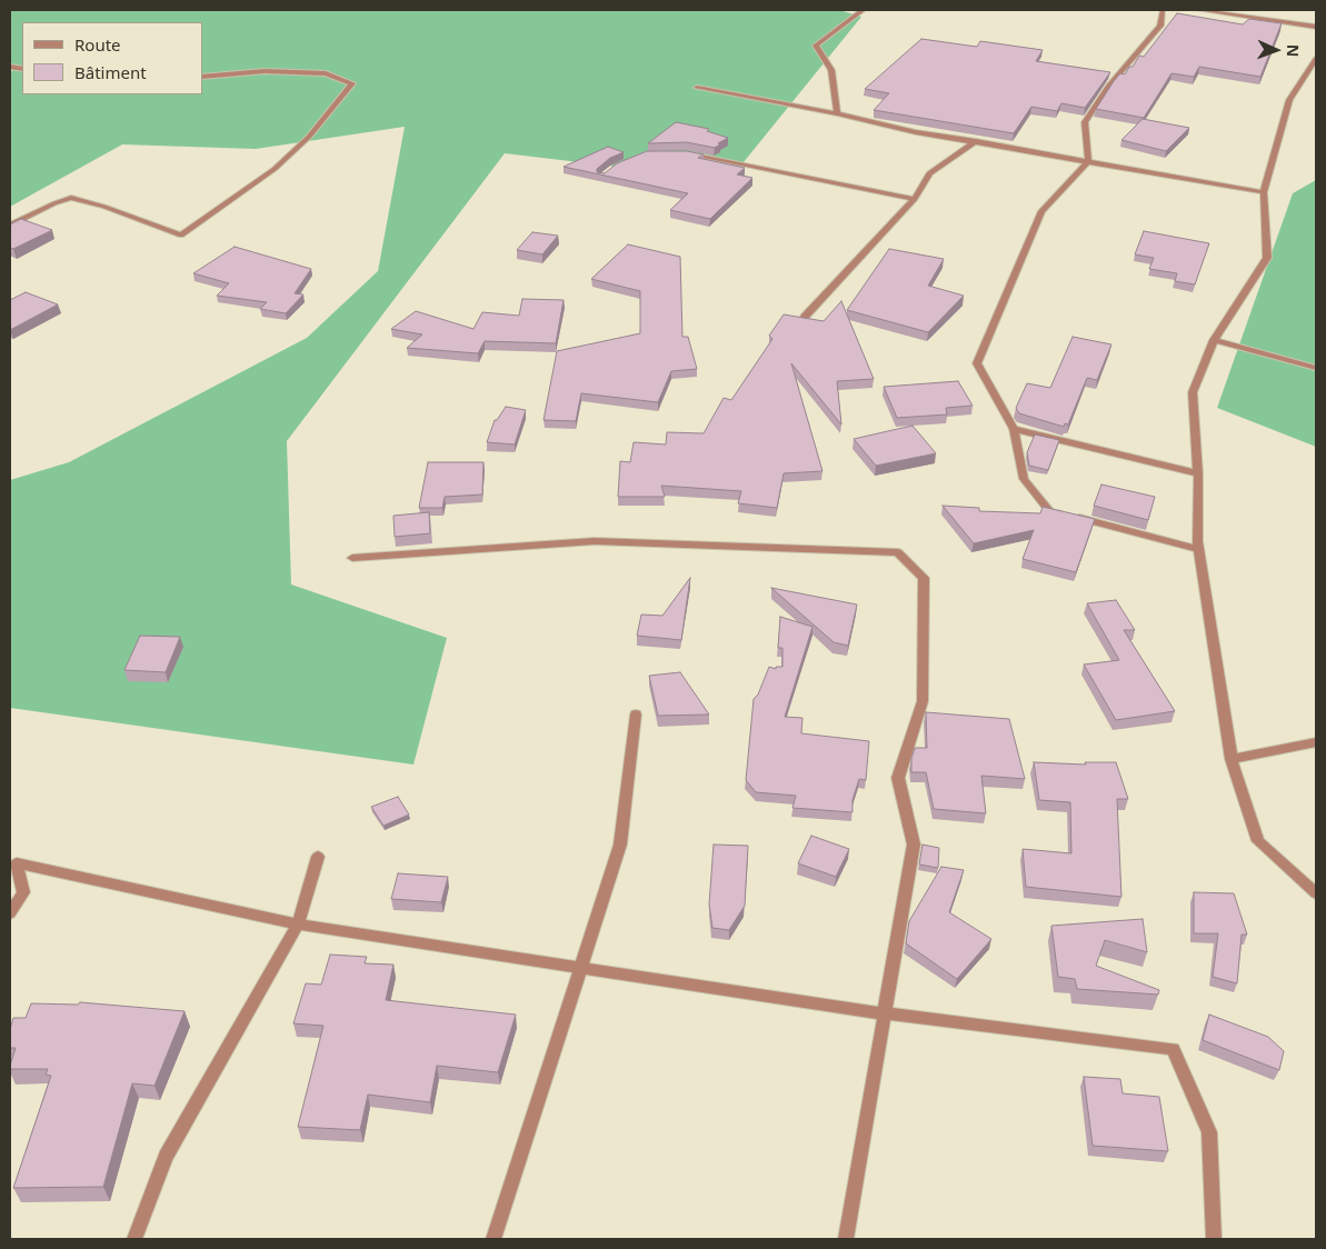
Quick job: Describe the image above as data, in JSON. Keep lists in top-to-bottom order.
{
  "legend": ["Route", "Bâtiment"],
  "north": "right"
}
